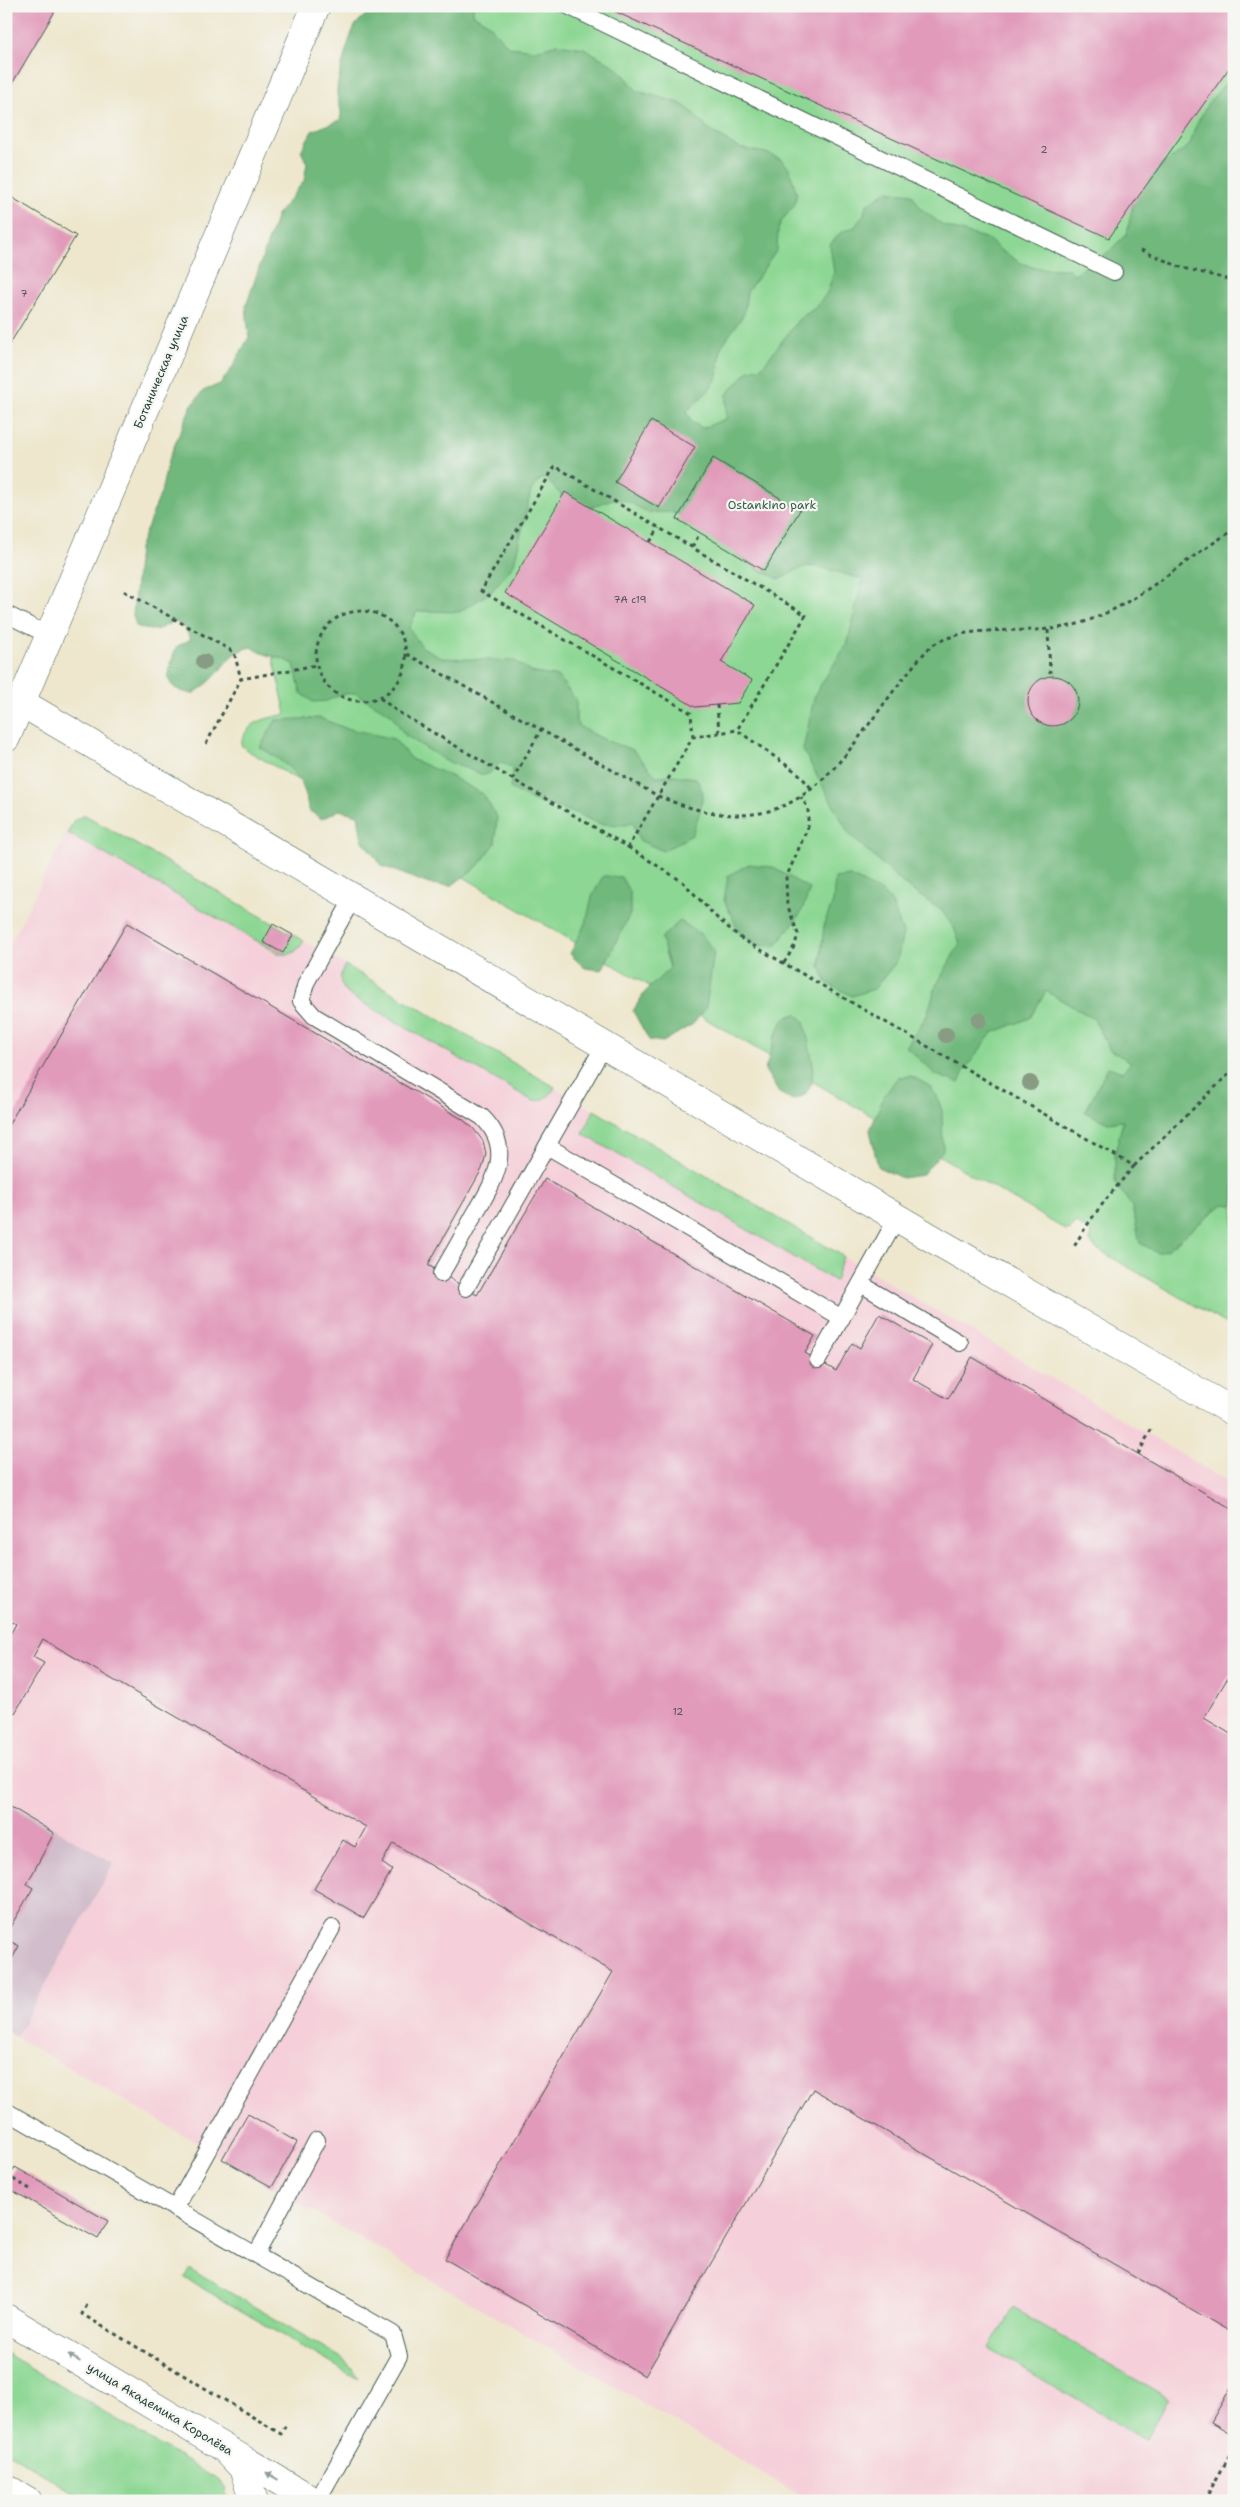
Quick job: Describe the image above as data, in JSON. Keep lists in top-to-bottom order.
{
  "streets": {
    "street": ["Ботаническая улица", "улица Академика Королёва"]
  },
  "one_way": ["улица Академика Королёва"],
  "parks": ["Ostankino park"],
  "house_numbers": [
    "2",
    "7",
    "7А с19",
    "12"
  ]
}
